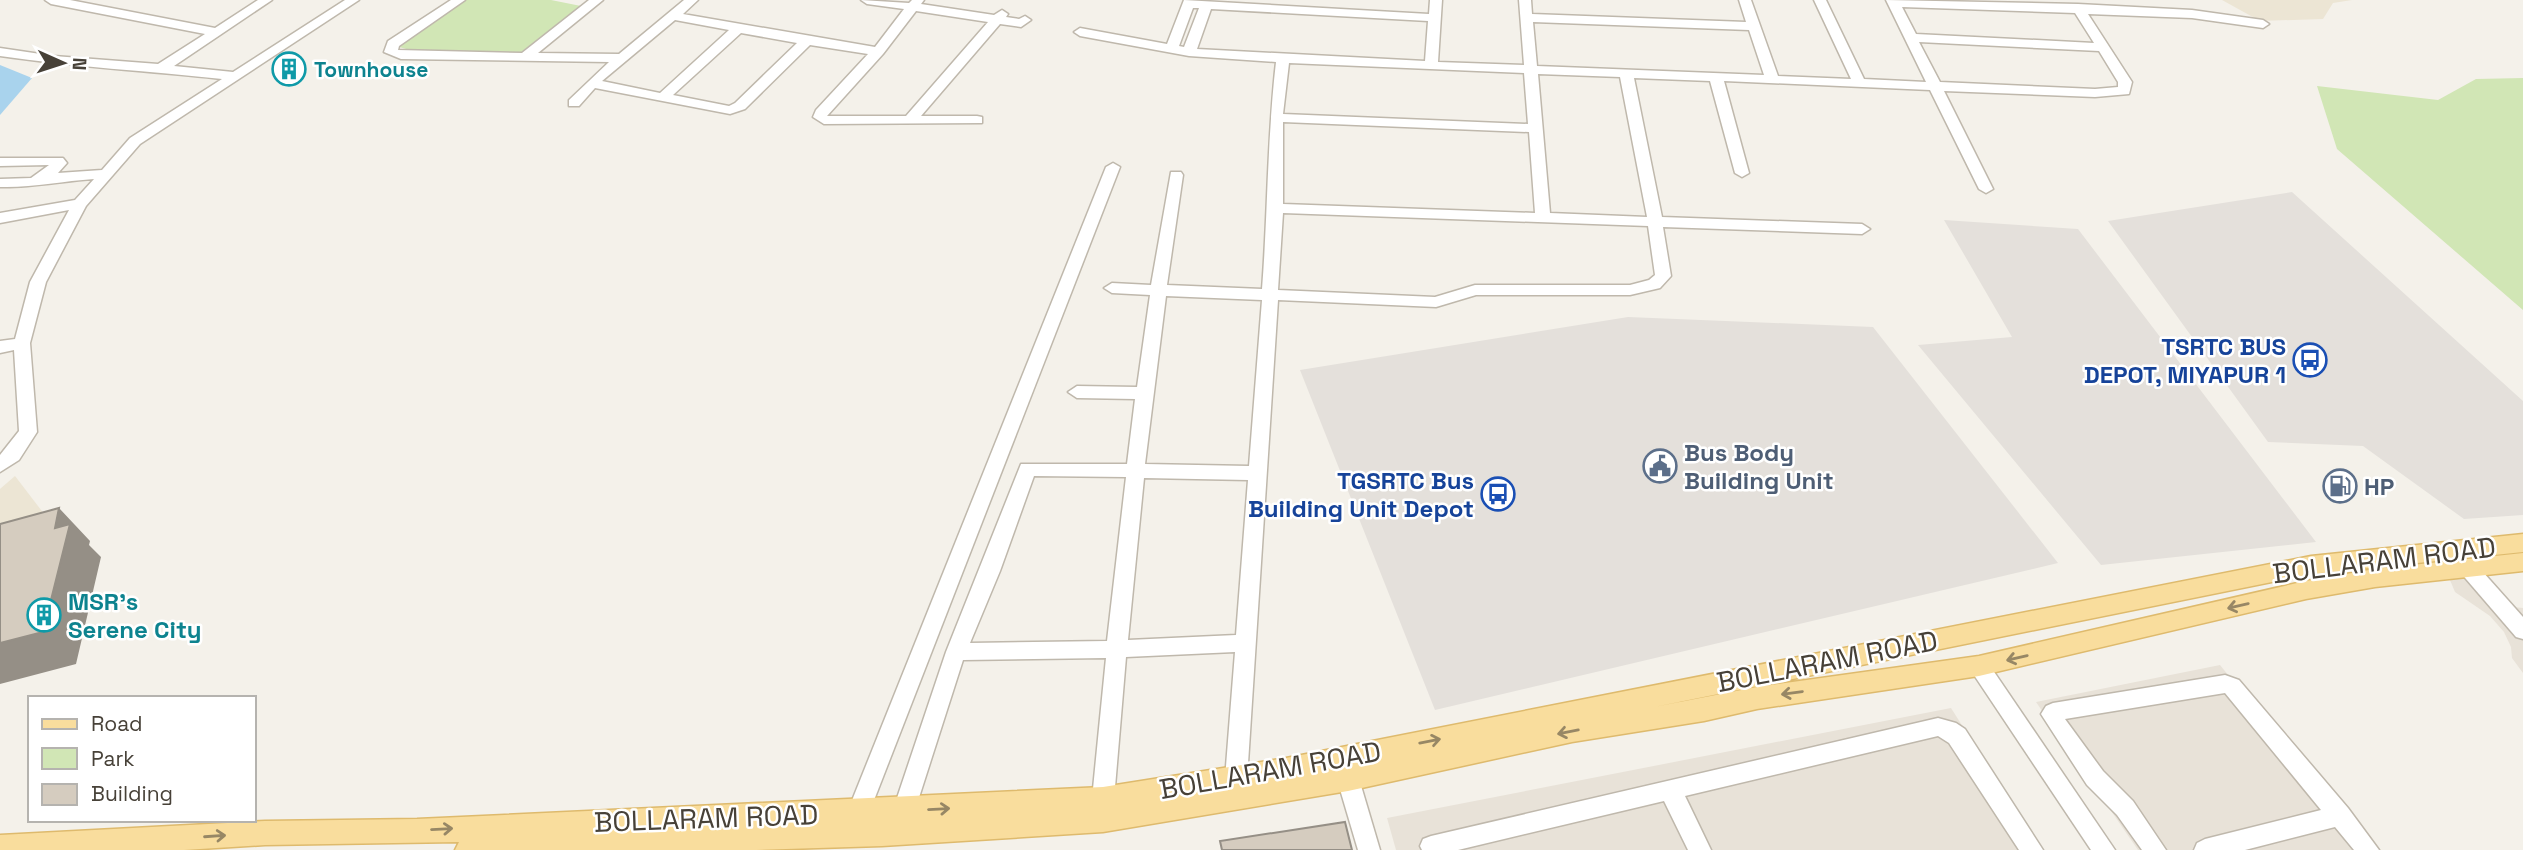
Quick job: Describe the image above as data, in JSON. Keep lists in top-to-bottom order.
{
  "streets": {
    "main road": ["BOLLARAM ROAD"]
  },
  "places": {
    "building": ["Townhouse", "MSR’s Serene City"],
    "bus stop": ["TSRTC BUS DEPOT, MIYAPUR 1", "TGSRTC Bus Building Unit Depot"],
    "public building": ["Bus Body Building Unit"],
    "fuel station": ["HP"]
  },
  "legend": ["Road", "Park", "Building"],
  "north": "right"
}
